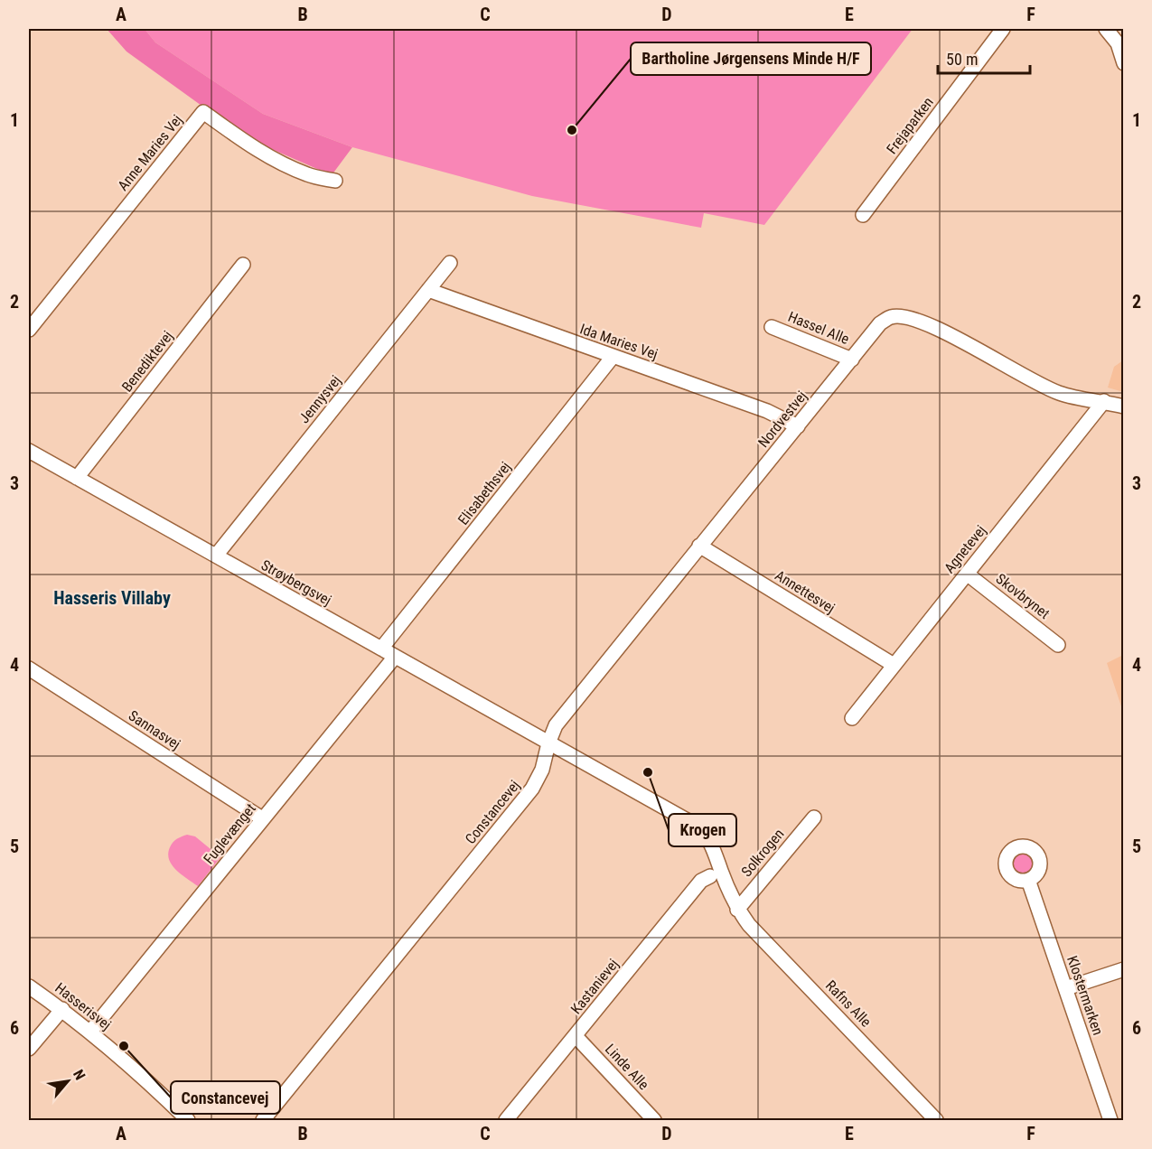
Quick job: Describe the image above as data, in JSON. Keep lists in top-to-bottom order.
{
  "streets": {
    "street": [
      "Frejaparken",
      "Anne Maries Vej",
      "Hassel Alle",
      "Ida Maries Vej",
      "Benediktevej",
      "Jennysvej",
      "Nordvestvej",
      "Elisabethsvej",
      "Agnetevej",
      "Strøybergsvej",
      "Annettesvej",
      "Skovbrynet",
      "Sannasvej",
      "Constancevej",
      "Fuglevænget",
      "Solkrogen",
      "Kastanievej",
      "Klostermarken",
      "Rafns Alle",
      "Hasserisvej",
      "Linde Alle"
    ]
  },
  "crossings": [
    ["Hassel Alle", "Nordvestvej"],
    ["Ida Maries Vej", "Jennysvej"],
    ["Ida Maries Vej", "Nordvestvej"],
    ["Ida Maries Vej", "Elisabethsvej"],
    ["Benediktevej", "Strøybergsvej"],
    ["Jennysvej", "Strøybergsvej"],
    ["Nordvestvej", "Agnetevej"],
    ["Nordvestvej", "Strøybergsvej"],
    ["Nordvestvej", "Annettesvej"],
    ["Nordvestvej", "Constancevej"],
    ["Nordvestvej", "Rafns Alle"],
    ["Elisabethsvej", "Strøybergsvej"],
    ["Agnetevej", "Annettesvej"],
    ["Agnetevej", "Skovbrynet"],
    ["Strøybergsvej", "Constancevej"],
    ["Strøybergsvej", "Fuglevænget"],
    ["Strøybergsvej", "Rafns Alle"],
    ["Sannasvej", "Fuglevænget"],
    ["Constancevej", "Rafns Alle"],
    ["Fuglevænget", "Hasserisvej"],
    ["Solkrogen", "Rafns Alle"],
    ["Kastanievej", "Linde Alle"]
  ],
  "districts": ["Hasseris Villaby"],
  "places": ["Bartholine Jørgensens Minde H/F", "Krogen", "Constancevej"],
  "scale_bar": "50 m",
  "north": "top right",
  "grid": {
    "columns": [
      "A",
      "B",
      "C",
      "D",
      "E",
      "F"
    ],
    "rows": [
      "1",
      "2",
      "3",
      "4",
      "5",
      "6"
    ]
  }
}
